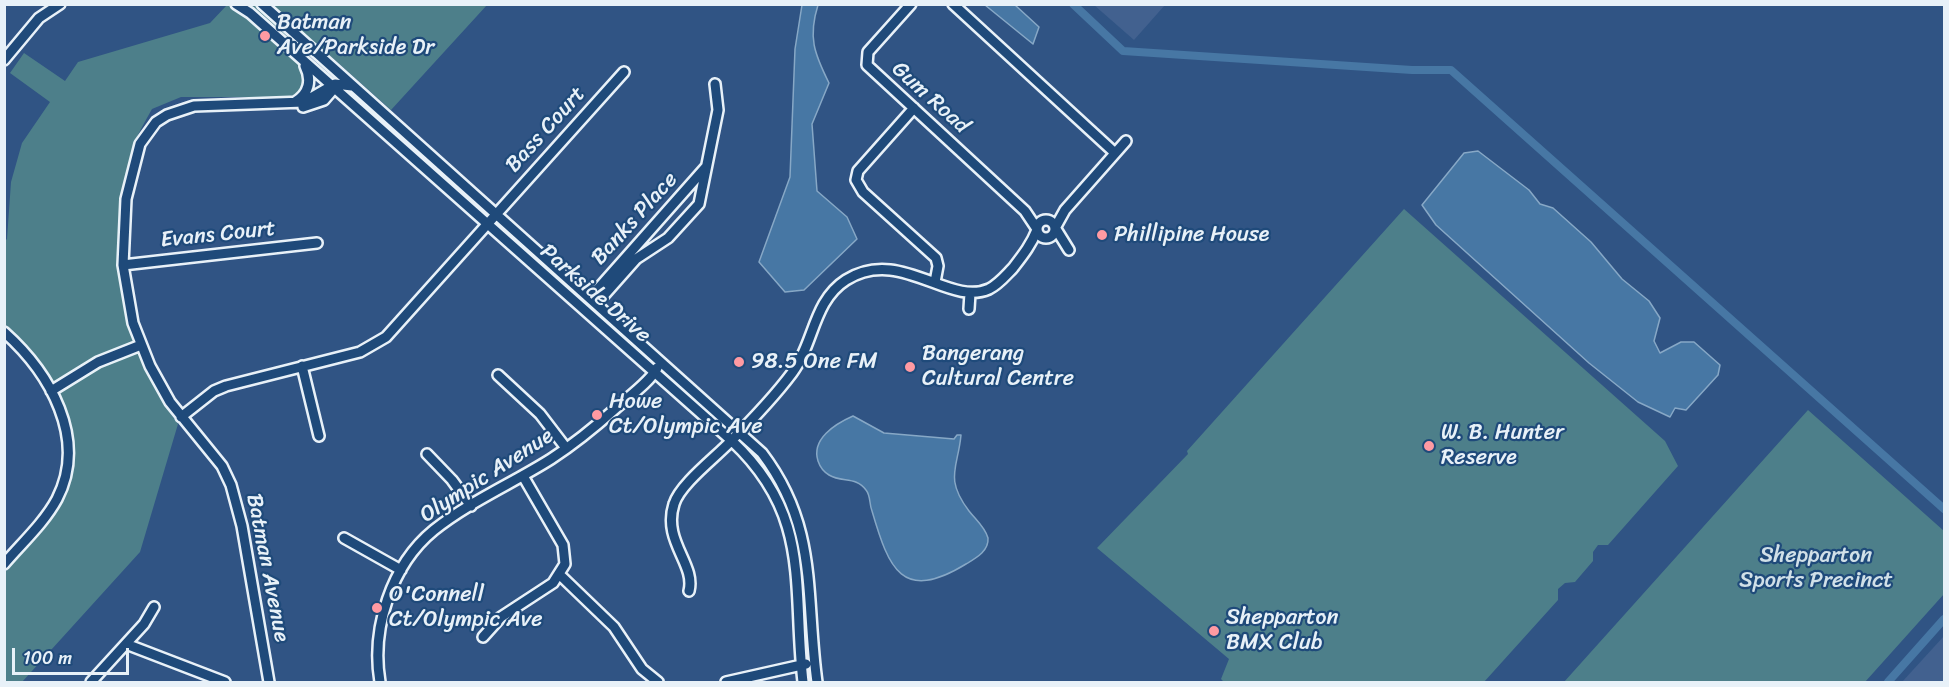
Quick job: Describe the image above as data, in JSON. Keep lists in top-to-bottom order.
{
  "streets": {
    "street": [
      "Gum Road",
      "Bass Court",
      "Banks Place",
      "Evans Court",
      "Parkside Drive",
      "Olympic Avenue",
      "Batman Avenue"
    ]
  },
  "crossings": [
    ["Bass Court", "Parkside Drive"],
    ["Bass Court", "Batman Avenue"],
    ["Banks Place", "Parkside Drive"],
    ["Evans Court", "Batman Avenue"],
    ["Parkside Drive", "Olympic Avenue"],
    ["Parkside Drive", "Batman Avenue"]
  ],
  "parks": ["Shepparton Sports Precinct"],
  "places": [
    "Batman Ave/Parkside Dr",
    "Phillipine House",
    "98.5 One FM",
    "Bangerang Cultural Centre",
    "Howe Ct/Olympic Ave",
    "W. B. Hunter Reserve",
    "O'Connell Ct/Olympic Ave",
    "Shepparton BMX Club"
  ],
  "scale_bar": "100 m"
}
